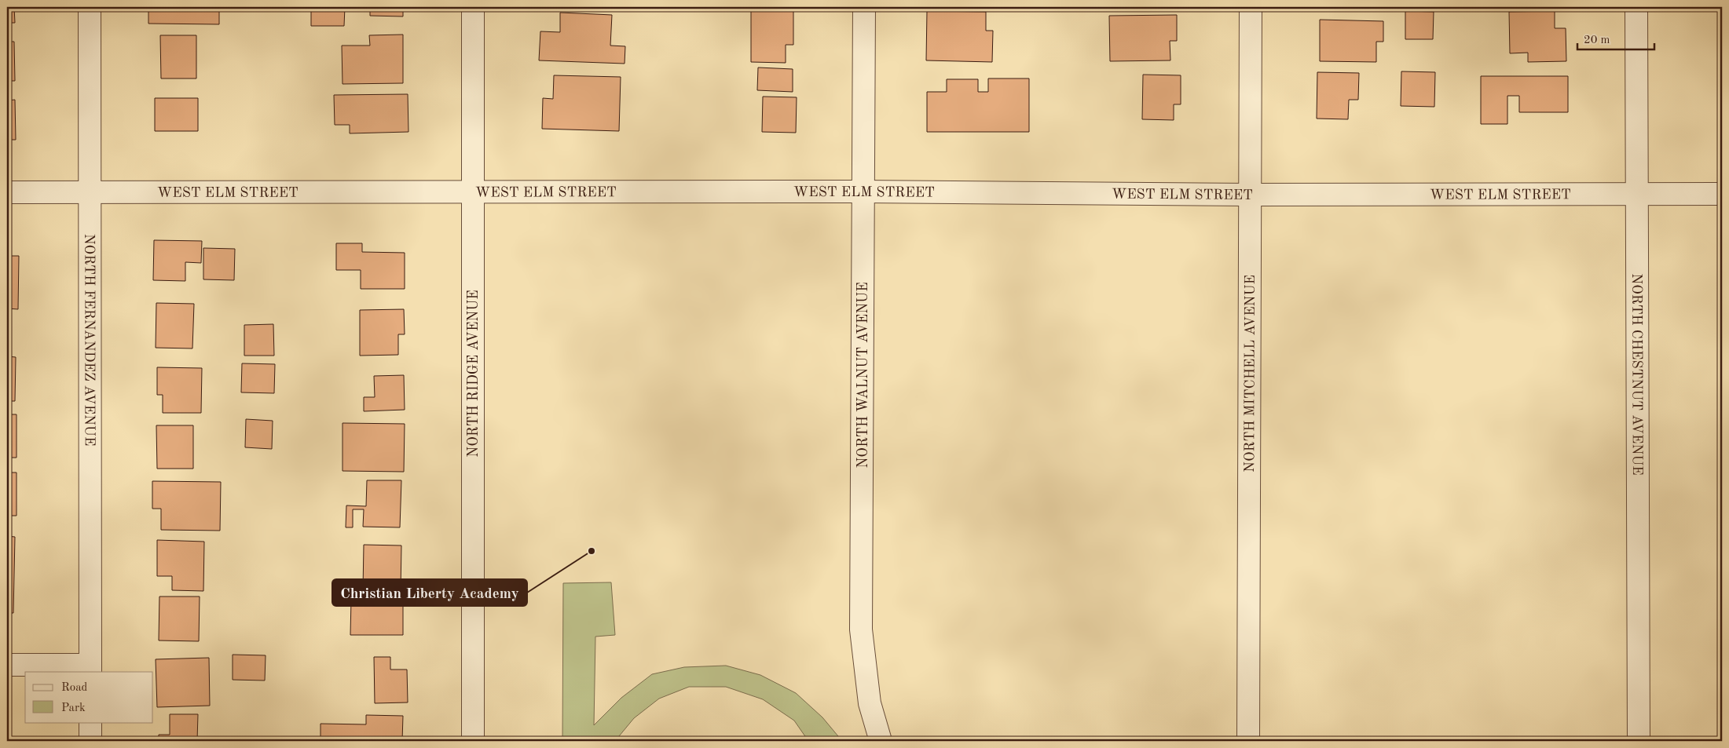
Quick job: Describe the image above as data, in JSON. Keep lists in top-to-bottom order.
{
  "streets": {
    "street": [
      "WEST ELM STREET",
      "NORTH FERNANDEZ AVENUE",
      "NORTH RIDGE AVENUE",
      "NORTH MITCHELL AVENUE",
      "NORTH CHESTNUT AVENUE",
      "NORTH WALNUT AVENUE"
    ]
  },
  "crossings": [
    ["WEST ELM STREET", "NORTH FERNANDEZ AVENUE"],
    ["WEST ELM STREET", "NORTH RIDGE AVENUE"],
    ["WEST ELM STREET", "NORTH MITCHELL AVENUE"],
    ["WEST ELM STREET", "NORTH CHESTNUT AVENUE"],
    ["WEST ELM STREET", "NORTH WALNUT AVENUE"]
  ],
  "places": ["Christian Liberty Academy"],
  "legend": ["Road", "Park"],
  "scale_bar": "20 m"
}
